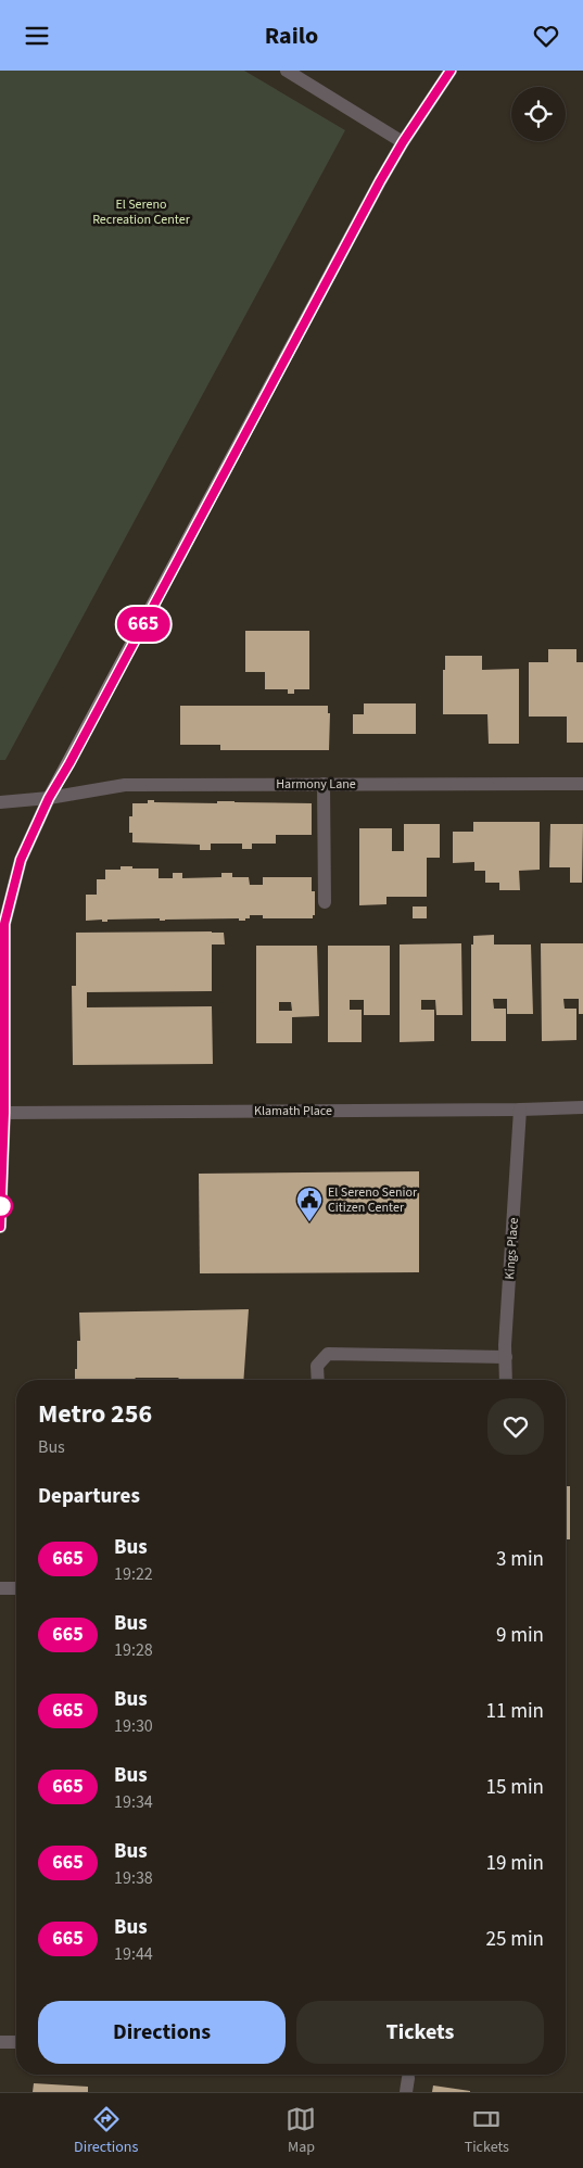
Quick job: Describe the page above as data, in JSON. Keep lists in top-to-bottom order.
{
  "streets": {
    "street": ["Harmony Lane", "Klamath Place", "Kings Place"]
  },
  "crossings": [
    ["Klamath Place", "Kings Place"]
  ],
  "parks": ["El Sereno Recreation Center"],
  "places": {
    "public building": ["El Sereno Senior Citizen Center"]
  },
  "lines": ["bus line 665"],
  "page": {
    "header": "Railo",
    "on_map": "665",
    "heading": [
      ["Metro 256", "Bus"],
      "Departures"
    ],
    "list": [
      {
        "mark": "665",
        "name": "Bus",
        "note": "19:22",
        "value": "3 min"
      },
      {
        "mark": "665",
        "name": "Bus",
        "note": "19:28",
        "value": "9 min"
      },
      {
        "mark": "665",
        "name": "Bus",
        "note": "19:30",
        "value": "11 min"
      },
      {
        "mark": "665",
        "name": "Bus",
        "note": "19:34",
        "value": "15 min"
      },
      {
        "mark": "665",
        "name": "Bus",
        "note": "19:38",
        "value": "19 min"
      },
      {
        "mark": "665",
        "name": "Bus",
        "note": "19:44",
        "value": "25 min"
      }
    ],
    "buttons": ["Directions", "Tickets"],
    "tabs": ["Directions", "Map", "Tickets"]
  }
}
